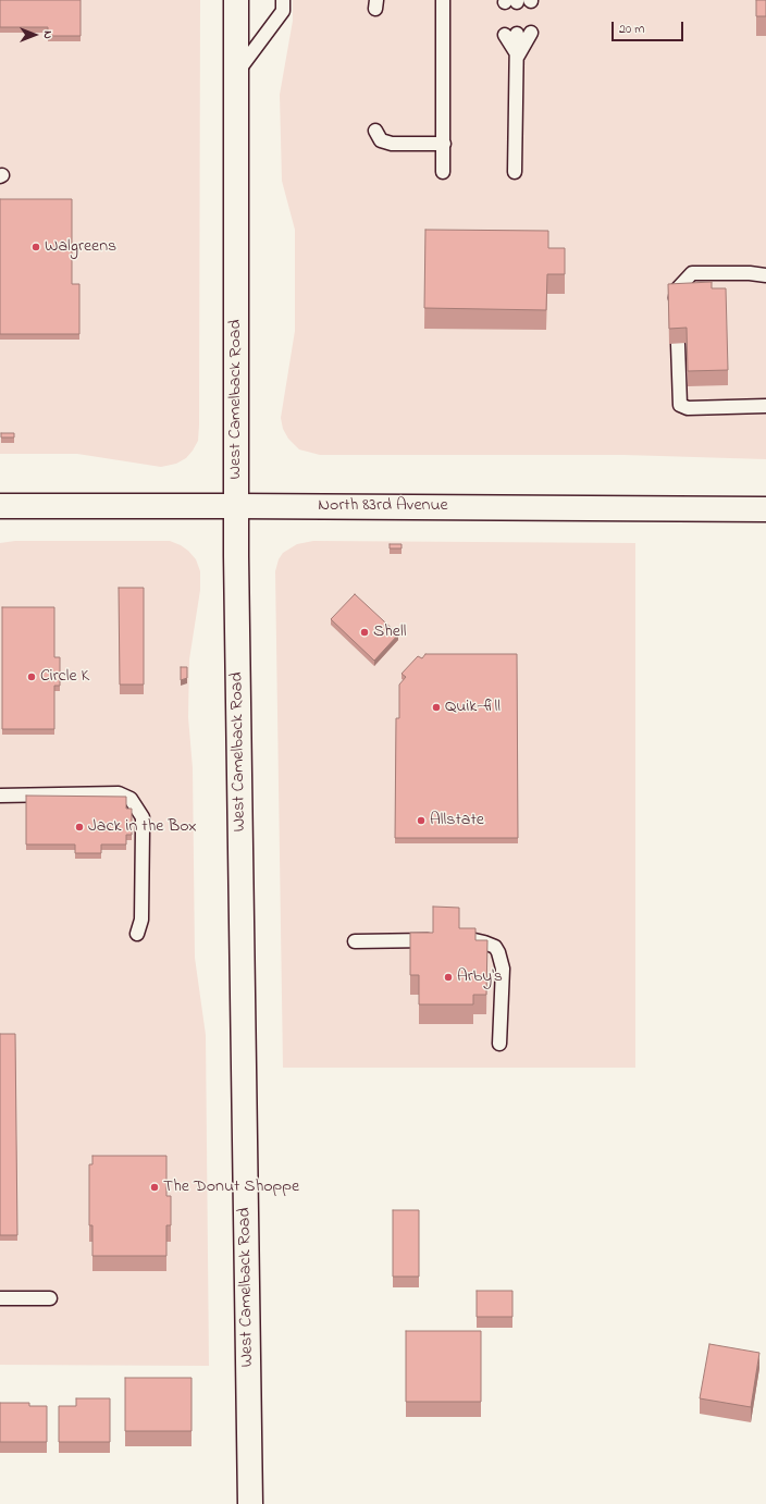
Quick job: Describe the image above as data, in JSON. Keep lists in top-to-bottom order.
{
  "streets": {
    "main road": ["West Camelback Road", "North 83rd Avenue"]
  },
  "crossings": [
    ["West Camelback Road", "North 83rd Avenue"]
  ],
  "places": [
    "Walgreens",
    "Shell",
    "Circle K",
    "Quik-fill",
    "Allstate",
    "Jack in the Box",
    "Arby's",
    "The Donut Shoppe"
  ],
  "scale_bar": "20 m",
  "north": "right"
}
